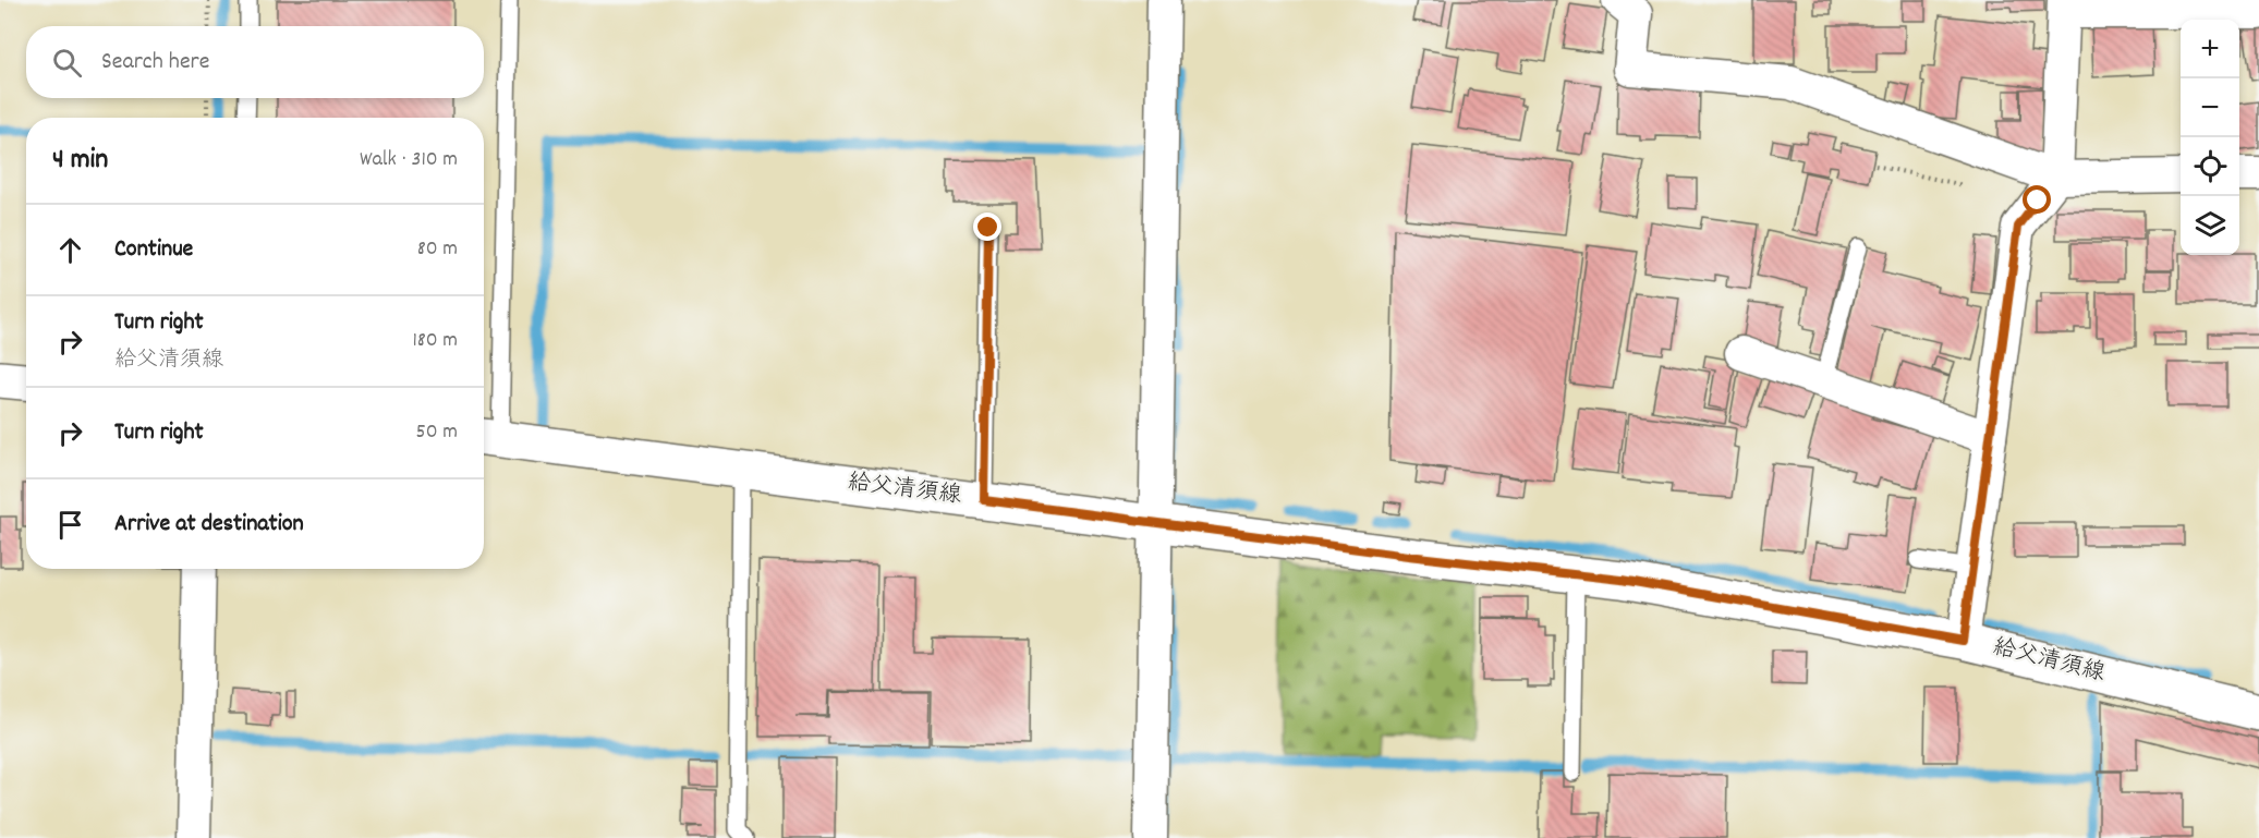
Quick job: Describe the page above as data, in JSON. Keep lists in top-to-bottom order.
{
  "streets": {
    "main road": ["給父清須線"]
  },
  "page": {
    "map_buttons": ["+", "−"],
    "search": "Search here",
    "heading": ["4 min", "Walk · 310 m"],
    "list": [
      ["Continue", "80 m"],
      ["Turn right", "給父清須線", "180 m"],
      ["Turn right", "50 m"],
      "Arrive at destination"
    ]
  }
}
